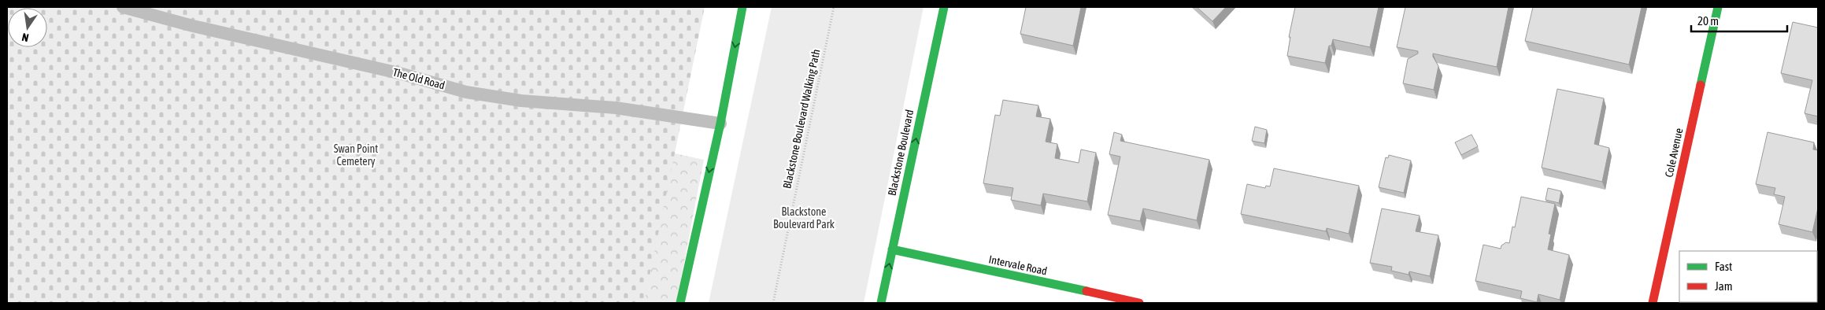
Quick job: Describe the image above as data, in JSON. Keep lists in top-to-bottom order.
{
  "streets": {
    "main road": ["Blackstone Boulevard", "Cole Avenue", "Intervale Road"],
    "lane": ["The Old Road"],
    "path": ["Blackstone Boulevard Walking Path"]
  },
  "crossings": [
    ["Blackstone Boulevard", "Intervale Road"]
  ],
  "one_way": ["Blackstone Boulevard"],
  "parks": ["Swan Point Cemetery", "Blackstone Boulevard Park"],
  "legend": ["Fast", "Jam"],
  "scale_bar": "20 m",
  "north": "bottom"
}
